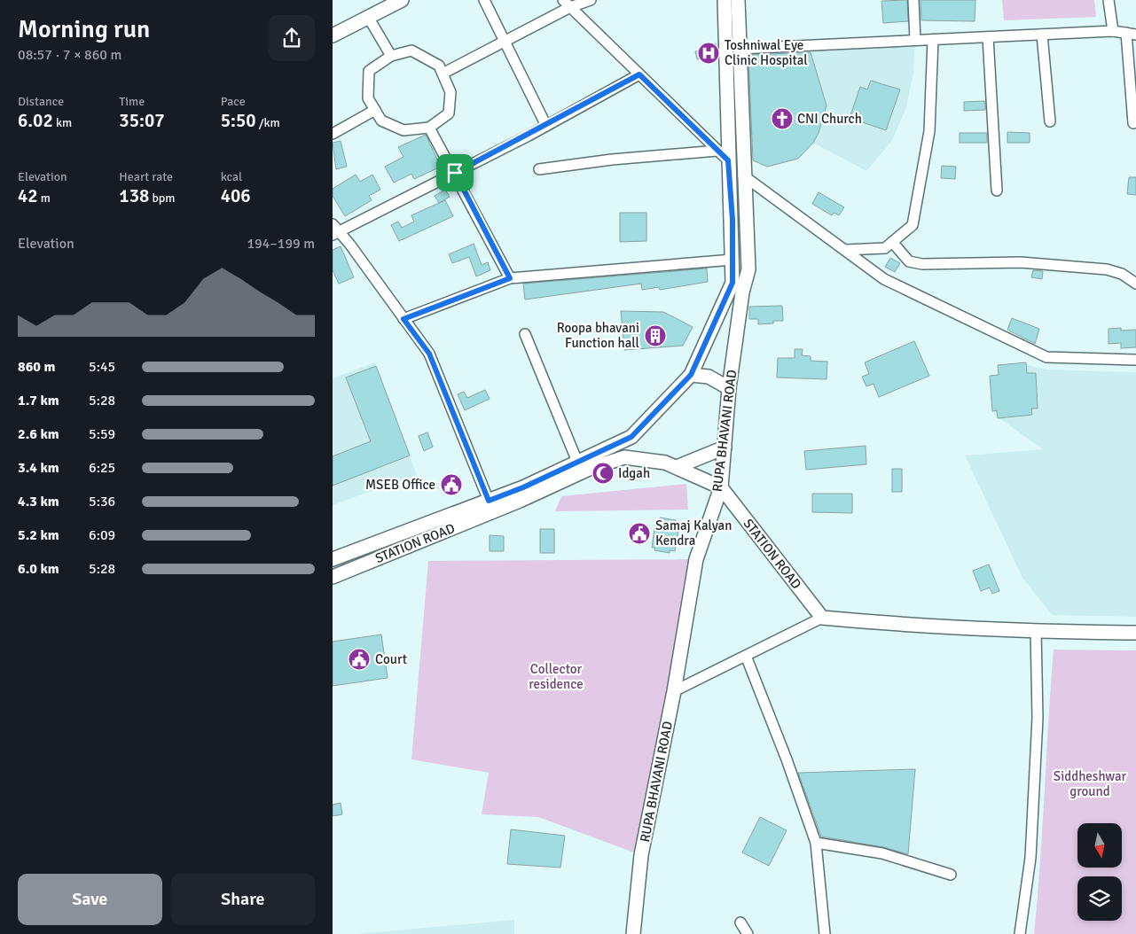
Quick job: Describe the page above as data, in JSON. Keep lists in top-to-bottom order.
{
  "streets": {
    "main road": ["RUPA BHAVANI ROAD", "STATION ROAD"]
  },
  "crossings": [
    ["RUPA BHAVANI ROAD", "STATION ROAD"]
  ],
  "parks": ["Collector residence", "Siddheshwar ground"],
  "places": {
    "hospital": ["Toshniwal Eye Clinic Hospital"],
    "church": ["CNI Church"],
    "building": ["Roopa bhavani Function hall"],
    "mosque": ["Idgah"],
    "public building": ["MSEB Office", "Samaj Kalyan Kendra", "Court"]
  },
  "north": "bottom",
  "page": {
    "heading": ["Morning run", "08:57 · 7 × 860 m"],
    "stats": [
      ["Distance", "6.02 km"],
      ["Time", "35:07"],
      ["Pace", "5:50 /km"],
      ["Elevation", "42 m"],
      ["Heart rate", "138 bpm"],
      ["kcal", "406"]
    ],
    "chart": ["Elevation", "194–199 m"],
    "list": [
      {
        "name": "860 m",
        "note": "5:45"
      },
      {
        "name": "1.7 km",
        "note": "5:28"
      },
      {
        "name": "2.6 km",
        "note": "5:59"
      },
      {
        "name": "3.4 km",
        "note": "6:25"
      },
      {
        "name": "4.3 km",
        "note": "5:36"
      },
      {
        "name": "5.2 km",
        "note": "6:09"
      },
      {
        "name": "6.0 km",
        "note": "5:28"
      }
    ],
    "buttons": ["Save", "Share"]
  }
}
